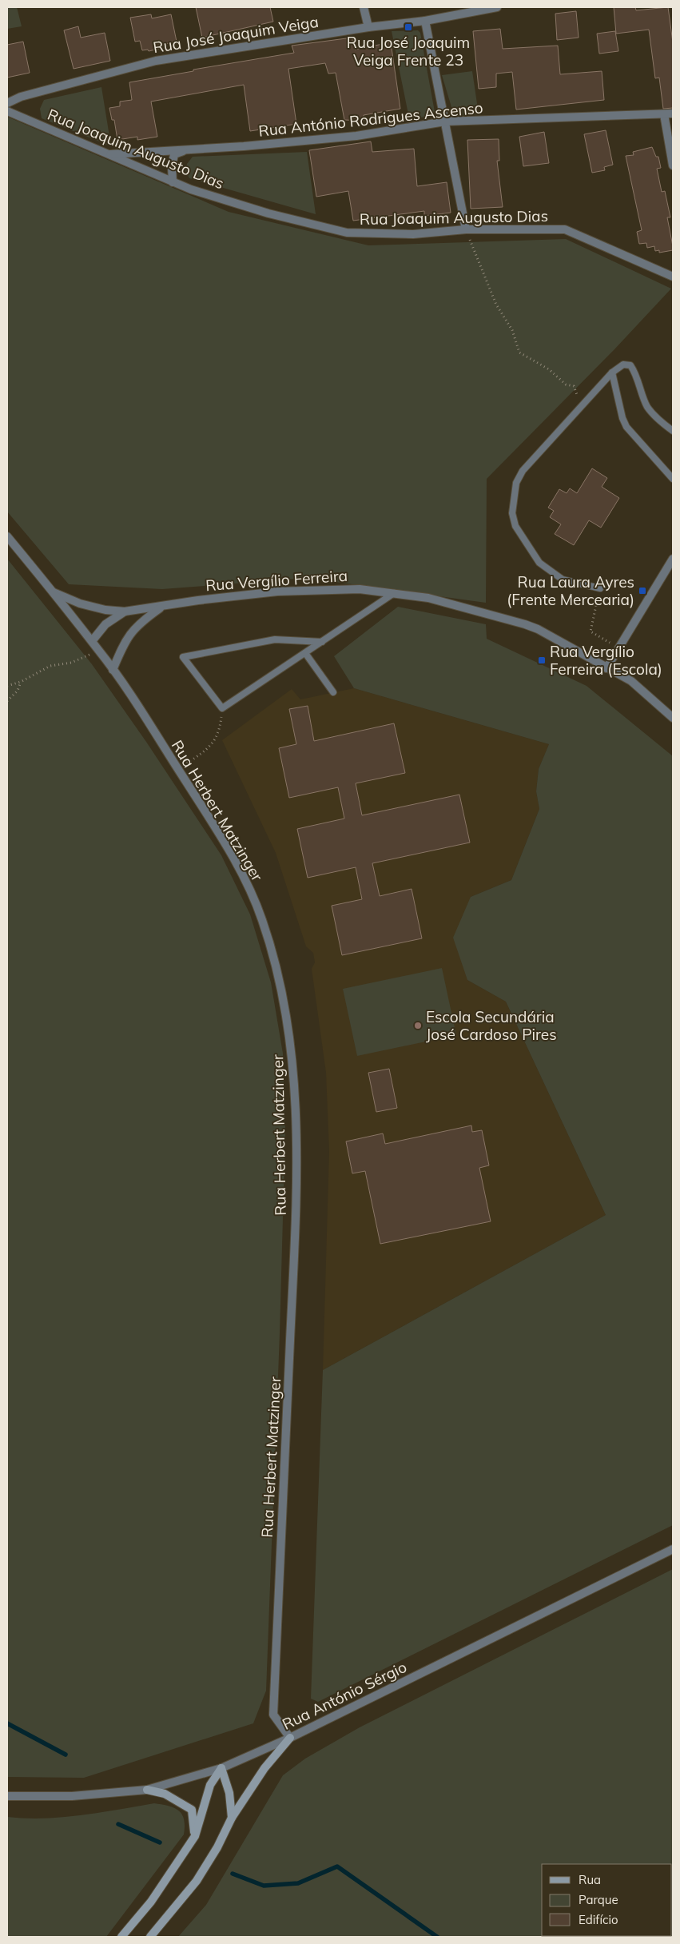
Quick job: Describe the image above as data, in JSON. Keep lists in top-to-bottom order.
{
  "streets": {
    "street": [
      "Rua José Joaquim Veiga",
      "Rua António Rodrigues Ascenso",
      "Rua Joaquim Augusto Dias",
      "Rua Vergílio Ferreira",
      "Rua Herbert Matzinger",
      "Rua António Sérgio"
    ]
  },
  "crossings": [
    ["Rua António Rodrigues Ascenso", "Rua Joaquim Augusto Dias"],
    ["Rua Vergílio Ferreira", "Rua Herbert Matzinger"],
    ["Rua Herbert Matzinger", "Rua António Sérgio"]
  ],
  "places": {
    "transit": ["Rua José Joaquim Veiga Frente 23", "Rua Laura Ayres (Frente Mercearia)", "Rua Vergílio Ferreira (Escola)"],
    "other": ["Escola Secundária José Cardoso Pires"]
  },
  "legend": ["Rua", "Parque", "Edifício"]
}
